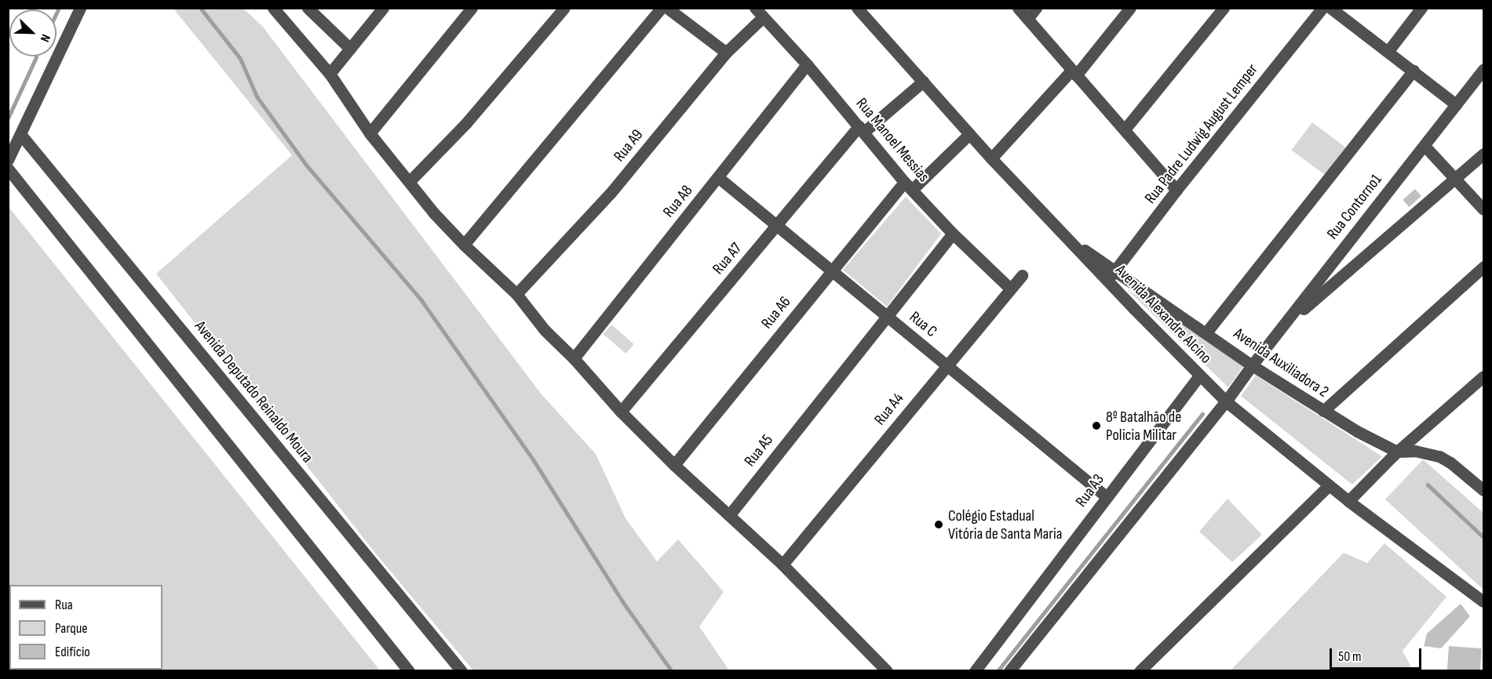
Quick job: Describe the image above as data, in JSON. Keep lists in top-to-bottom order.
{
  "streets": {
    "street": [
      "Rua Padre Ludwig August Lemper",
      "Rua Manoel Messias",
      "Rua A9",
      "Rua A8",
      "Rua Contorno1",
      "Rua A7",
      "Rua A6",
      "Avenida Alexandre Alcino",
      "Rua C",
      "Avenida Auxiliadora 2",
      "Avenida Deputado Reinaldo Moura",
      "Rua A4",
      "Rua A5",
      "Rua A3"
    ]
  },
  "crossings": [
    ["Rua Padre Ludwig August Lemper", "Avenida Alexandre Alcino"],
    ["Rua Padre Ludwig August Lemper", "Avenida Auxiliadora 2"],
    ["Rua Manoel Messias", "Rua A9"],
    ["Rua Manoel Messias", "Rua A8"],
    ["Rua Manoel Messias", "Rua A7"],
    ["Rua Manoel Messias", "Rua A6"],
    ["Rua Manoel Messias", "Rua A4"],
    ["Rua Manoel Messias", "Rua A5"],
    ["Rua A8", "Rua C"],
    ["Rua Contorno1", "Avenida Alexandre Alcino"],
    ["Rua Contorno1", "Avenida Auxiliadora 2"],
    ["Rua A7", "Avenida Alexandre Alcino"],
    ["Rua A7", "Rua C"],
    ["Rua A6", "Avenida Alexandre Alcino"],
    ["Rua A6", "Rua C"],
    ["Avenida Alexandre Alcino", "Avenida Auxiliadora 2"],
    ["Avenida Alexandre Alcino", "Rua A3"],
    ["Rua C", "Rua A4"],
    ["Rua C", "Rua A5"],
    ["Rua C", "Rua A3"]
  ],
  "places": ["8º Batalhão de Policia Militar", "Colégio Estadual Vitória de Santa Maria"],
  "legend": ["Rua", "Parque", "Edifício"],
  "scale_bar": "50 m",
  "north": "bottom right"
}
